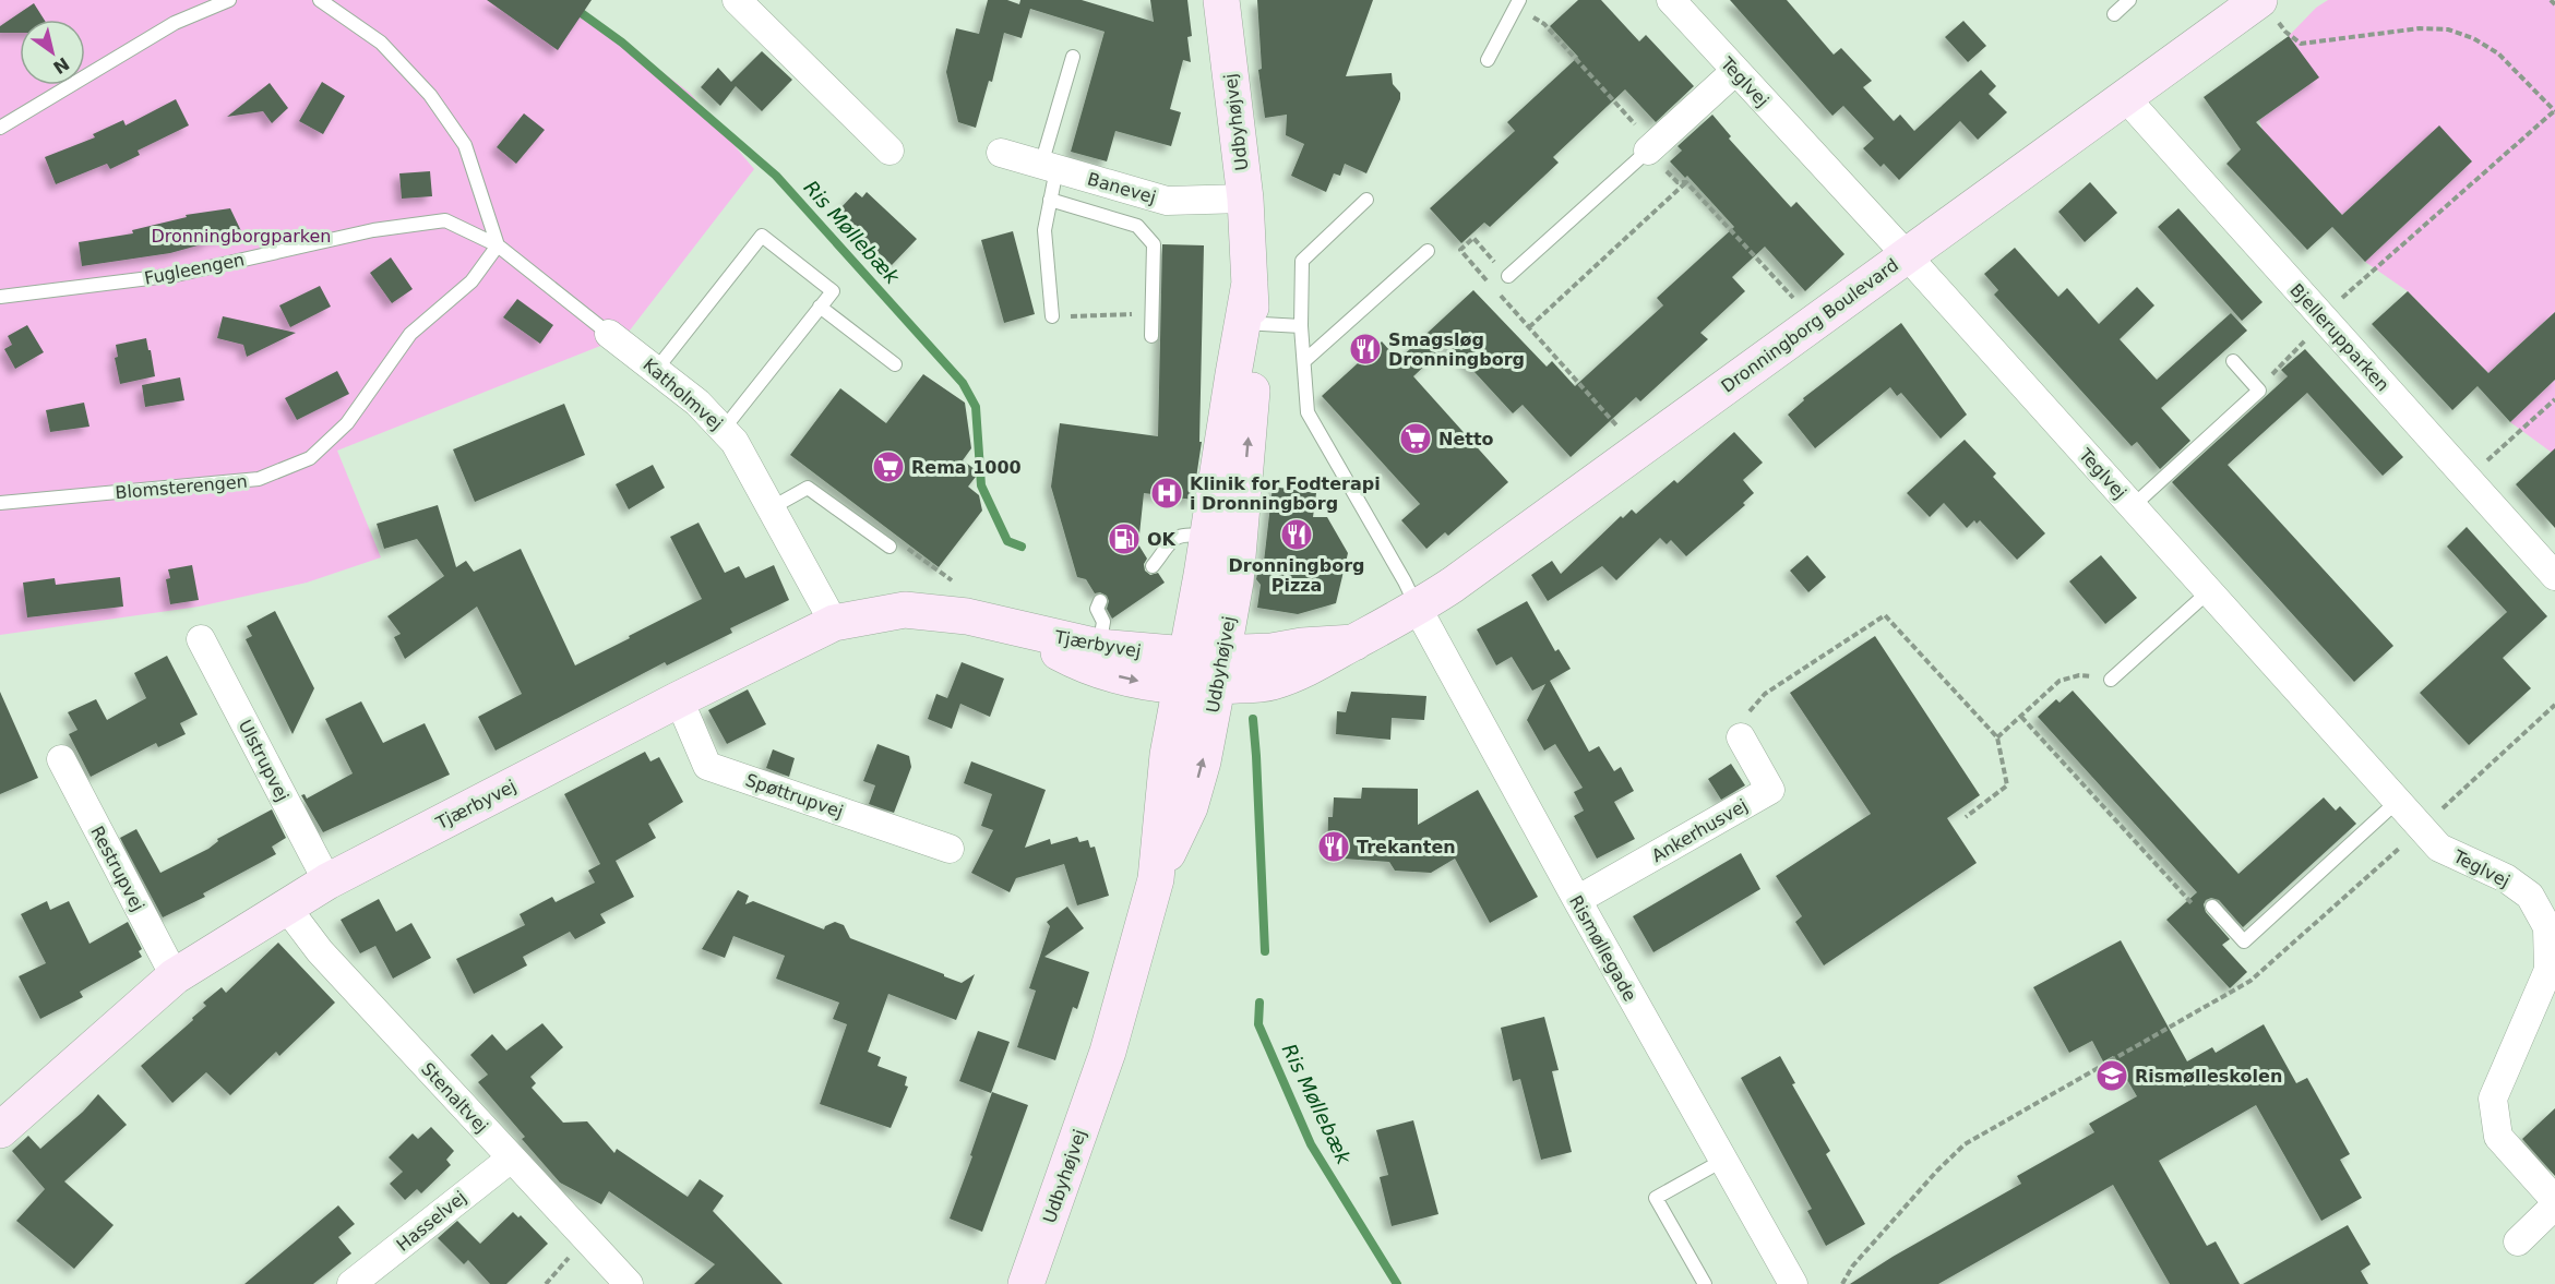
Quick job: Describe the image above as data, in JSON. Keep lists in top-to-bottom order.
{
  "streets": {
    "street": [
      "Teglvej",
      "Udbyhøjvej",
      "Banevej",
      "Dronningborg Boulevard",
      "Bjellerupparken",
      "Katholmvej",
      "Tjærbyvej",
      "Ulstrupvej",
      "Spøttrupvej",
      "Ankerhusvej",
      "Restrupvej",
      "Rismøllegade",
      "Stenaltvej",
      "Hasselvej"
    ],
    "lane": ["Fugleengen", "Blomsterengen"]
  },
  "crossings": [
    ["Teglvej", "Dronningborg Boulevard"],
    ["Udbyhøjvej", "Banevej"],
    ["Udbyhøjvej", "Dronningborg Boulevard"],
    ["Udbyhøjvej", "Tjærbyvej"],
    ["Fugleengen", "Katholmvej"],
    ["Fugleengen", "Blomsterengen"],
    ["Dronningborg Boulevard", "Bjellerupparken"],
    ["Dronningborg Boulevard", "Tjærbyvej"],
    ["Dronningborg Boulevard", "Rismøllegade"],
    ["Katholmvej", "Blomsterengen"],
    ["Katholmvej", "Tjærbyvej"],
    ["Tjærbyvej", "Ulstrupvej"],
    ["Tjærbyvej", "Spøttrupvej"],
    ["Tjærbyvej", "Restrupvej"],
    ["Tjærbyvej", "Stenaltvej"],
    ["Ankerhusvej", "Rismøllegade"],
    ["Stenaltvej", "Hasselvej"]
  ],
  "water": ["Ris Møllebæk"],
  "parks": ["Dronningborgparken"],
  "places": {
    "restaurant": ["Smagsløg Dronningborg", "Dronningborg Pizza", "Trekanten"],
    "supermarket": ["Netto", "Rema 1000"],
    "hospital": ["Klinik for Fodterapi i Dronningborg"],
    "fuel station": ["OK"],
    "school or university": ["Rismølleskolen"]
  },
  "north": "bottom right"
}
